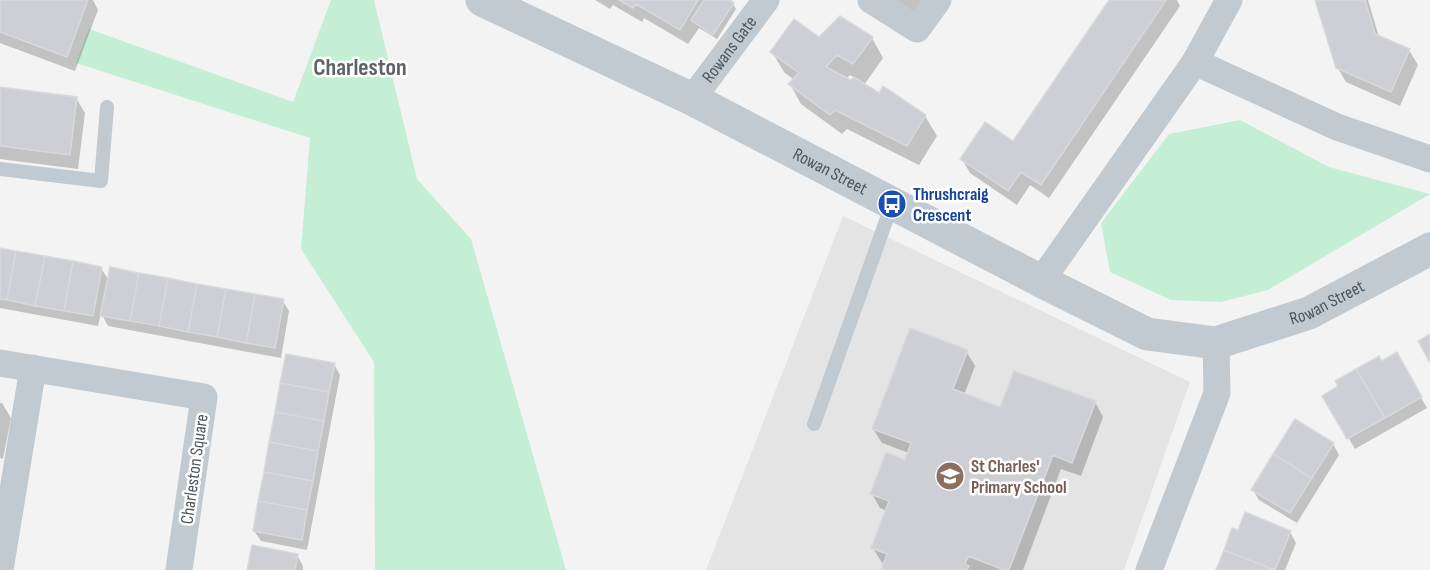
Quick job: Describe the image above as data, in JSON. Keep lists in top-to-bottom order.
{
  "streets": {
    "street": ["Rowans Gate", "Rowan Street", "Charleston Square"]
  },
  "crossings": [
    ["Rowans Gate", "Rowan Street"]
  ],
  "districts": ["Charleston"],
  "places": {
    "bus stop": ["Thrushcraig Crescent"],
    "school or university": ["St Charles' Primary School"]
  }
}
